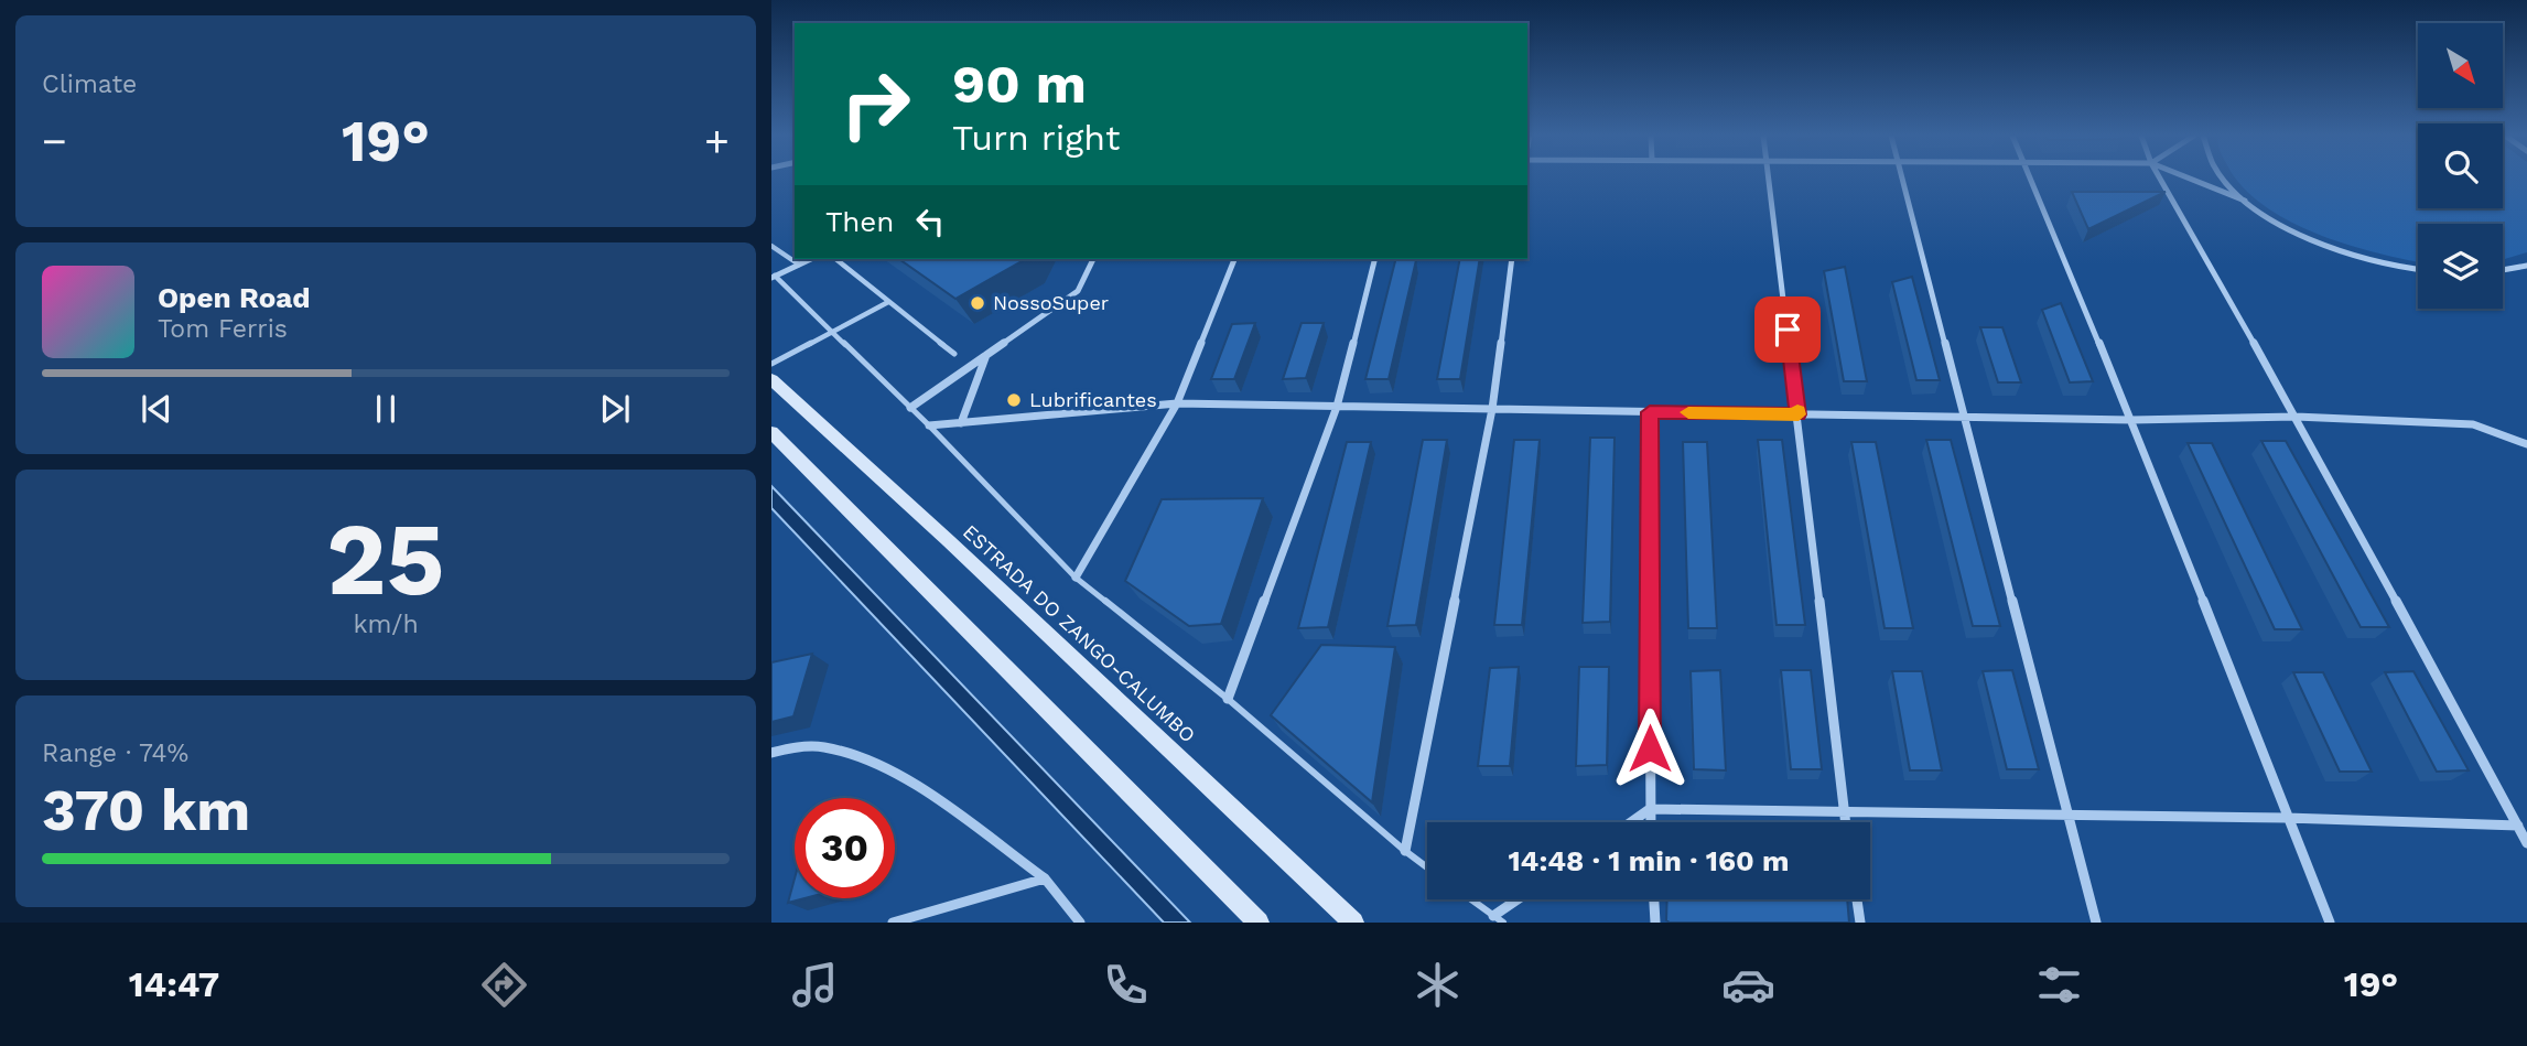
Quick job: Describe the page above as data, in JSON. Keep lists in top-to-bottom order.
{
  "streets": {
    "main road": ["ESTRADA DO ZANGO-CALUMBO"]
  },
  "places": ["NossoSuper", "Lubrificantes"],
  "north": "bottom right",
  "page": {
    "tile": [
      "Climate",
      ["25", "km/h"],
      ["Range · 74%", "370 km"]
    ],
    "turn": ["90 m", "Turn right"],
    "heat": ["−", "19°", "+"],
    "then": "Then",
    "song": ["Open Road", "Tom Ferris"],
    "limit": "30",
    "trip": "14:48 · 1 min · 160 m",
    "tabs": ["14:47", "19°"]
  }
}
